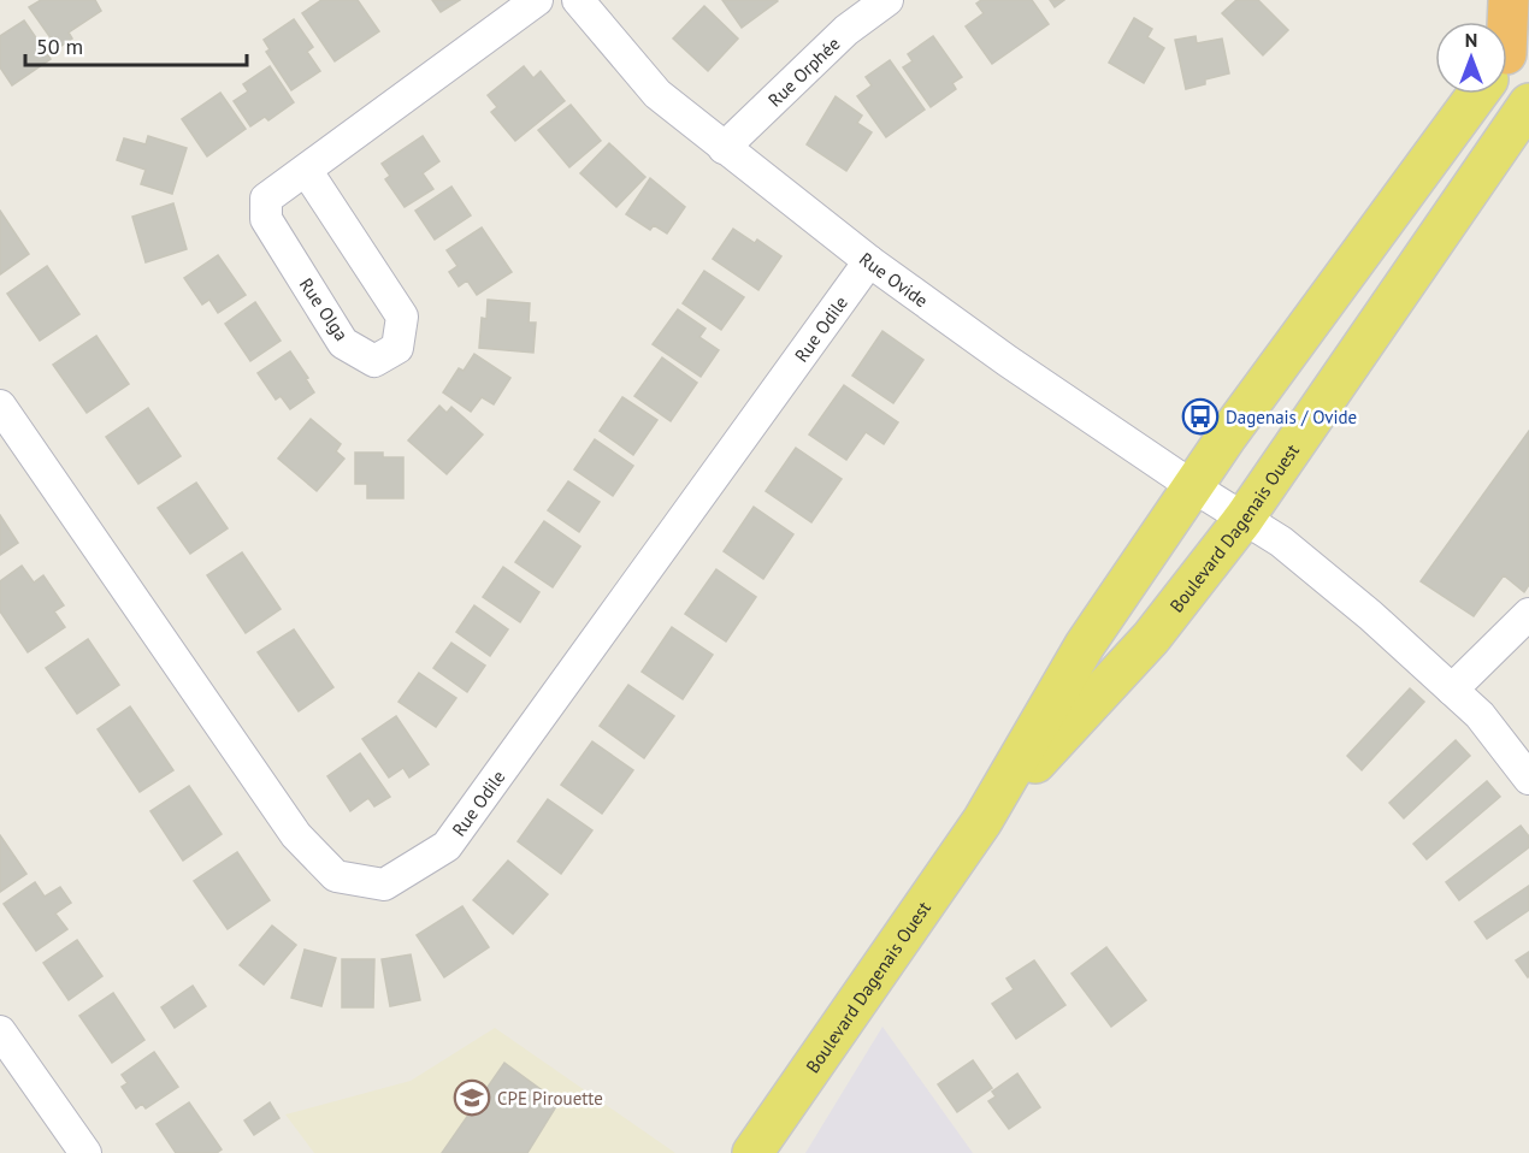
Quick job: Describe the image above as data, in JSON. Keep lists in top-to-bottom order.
{
  "streets": {
    "main road": ["Boulevard Dagenais Ouest"],
    "street": [
      "Rue Orphée",
      "Rue Ovide",
      "Rue Olga",
      "Rue Odile"
    ]
  },
  "crossings": [
    ["Rue Orphée", "Rue Ovide"],
    ["Rue Ovide", "Rue Odile"],
    ["Rue Ovide", "Boulevard Dagenais Ouest"]
  ],
  "places": {
    "bus stop": ["Dagenais / Ovide"],
    "school or university": ["CPE Pirouette"]
  },
  "scale_bar": "50 m",
  "north": "top"
}
